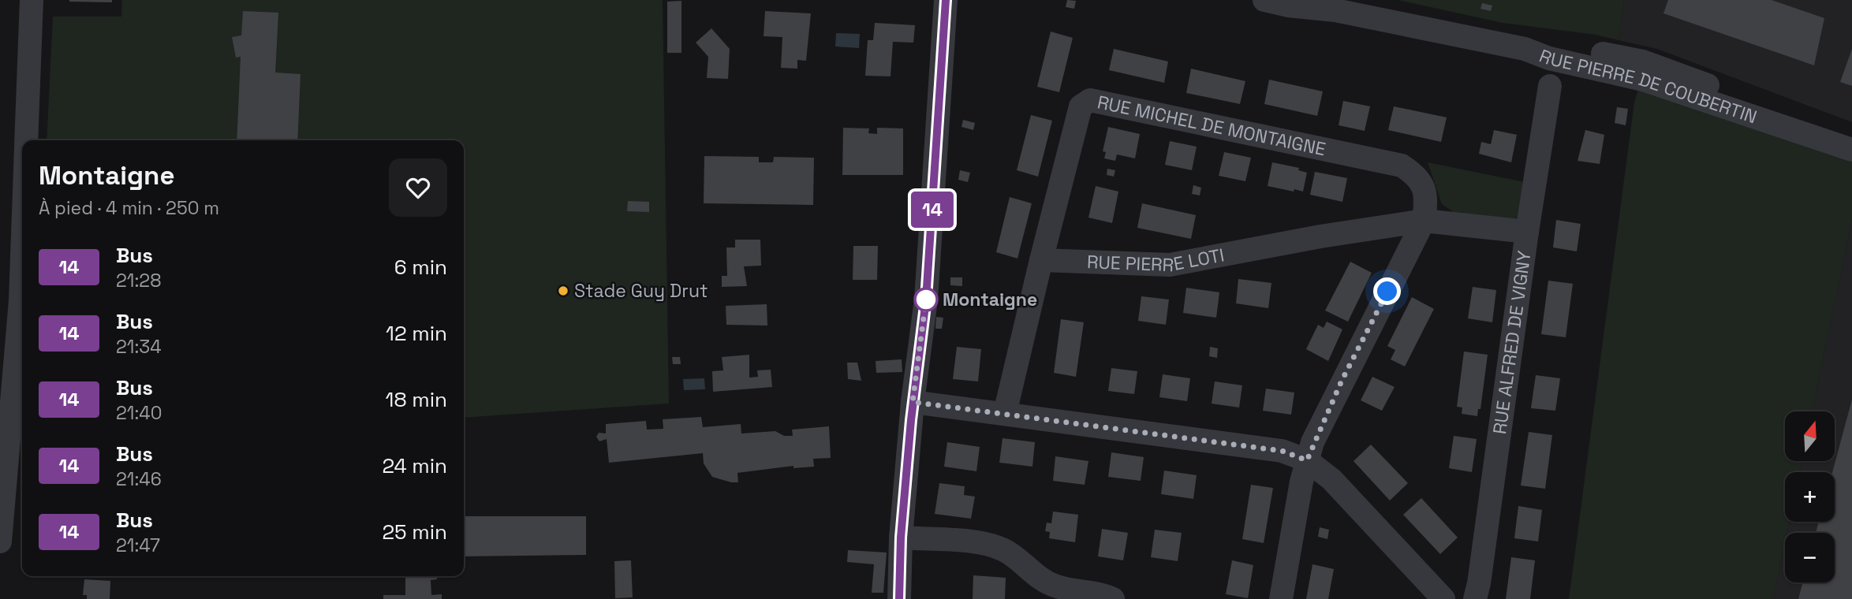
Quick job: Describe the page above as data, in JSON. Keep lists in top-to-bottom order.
{
  "streets": {
    "street": [
      "RUE PIERRE DE COUBERTIN",
      "RUE MICHEL DE MONTAIGNE",
      "RUE PIERRE LOTI",
      "RUE ALFRED DE VIGNY"
    ]
  },
  "crossings": [
    ["RUE MICHEL DE MONTAIGNE", "RUE PIERRE LOTI"],
    ["RUE PIERRE LOTI", "RUE ALFRED DE VIGNY"]
  ],
  "places": ["Stade Guy Drut", "Montaigne"],
  "lines": ["bus line 14"],
  "north": "top",
  "page": {
    "on_map": "14",
    "heading": ["Montaigne", "À pied · 4 min · 250 m"],
    "list": [
      {
        "mark": "14",
        "name": "Bus",
        "note": "21:28",
        "value": "6 min"
      },
      {
        "mark": "14",
        "name": "Bus",
        "note": "21:34",
        "value": "12 min"
      },
      {
        "mark": "14",
        "name": "Bus",
        "note": "21:40",
        "value": "18 min"
      },
      {
        "mark": "14",
        "name": "Bus",
        "note": "21:46",
        "value": "24 min"
      },
      {
        "mark": "14",
        "name": "Bus",
        "note": "21:47",
        "value": "25 min"
      }
    ],
    "map_buttons": ["+", "−"]
  }
}
